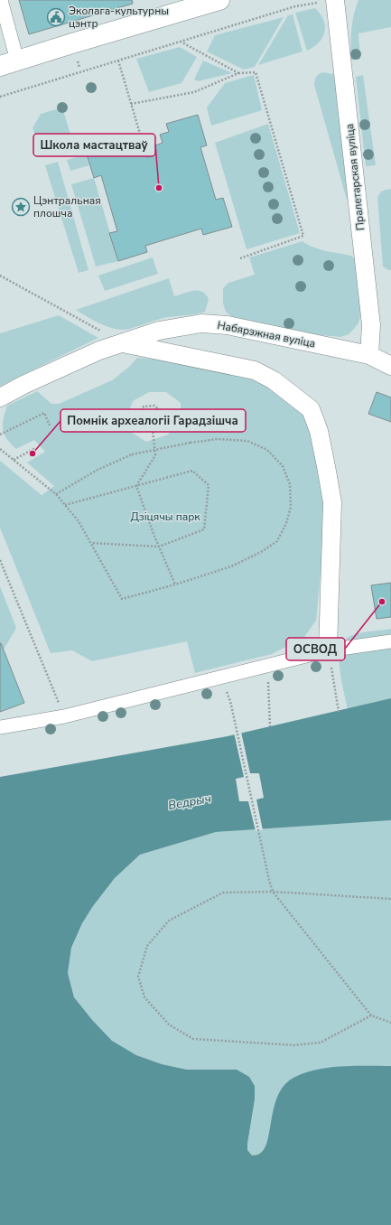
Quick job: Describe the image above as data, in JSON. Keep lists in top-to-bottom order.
{
  "streets": {
    "street": ["Пралетарская вуліца", "Набярэжная вуліца"]
  },
  "crossings": [
    ["Пралетарская вуліца", "Набярэжная вуліца"]
  ],
  "water": ["Ведрыч"],
  "parks": ["Дзіцячы парк"],
  "places": {
    "public building": ["Эколага-культурны цэнтр"],
    "other": ["Школа мастацтваў", "Помнік археалогіі Гарадзішча", "ОСВОД"],
    "place": ["Цэнтральная плошча"]
  }
}
